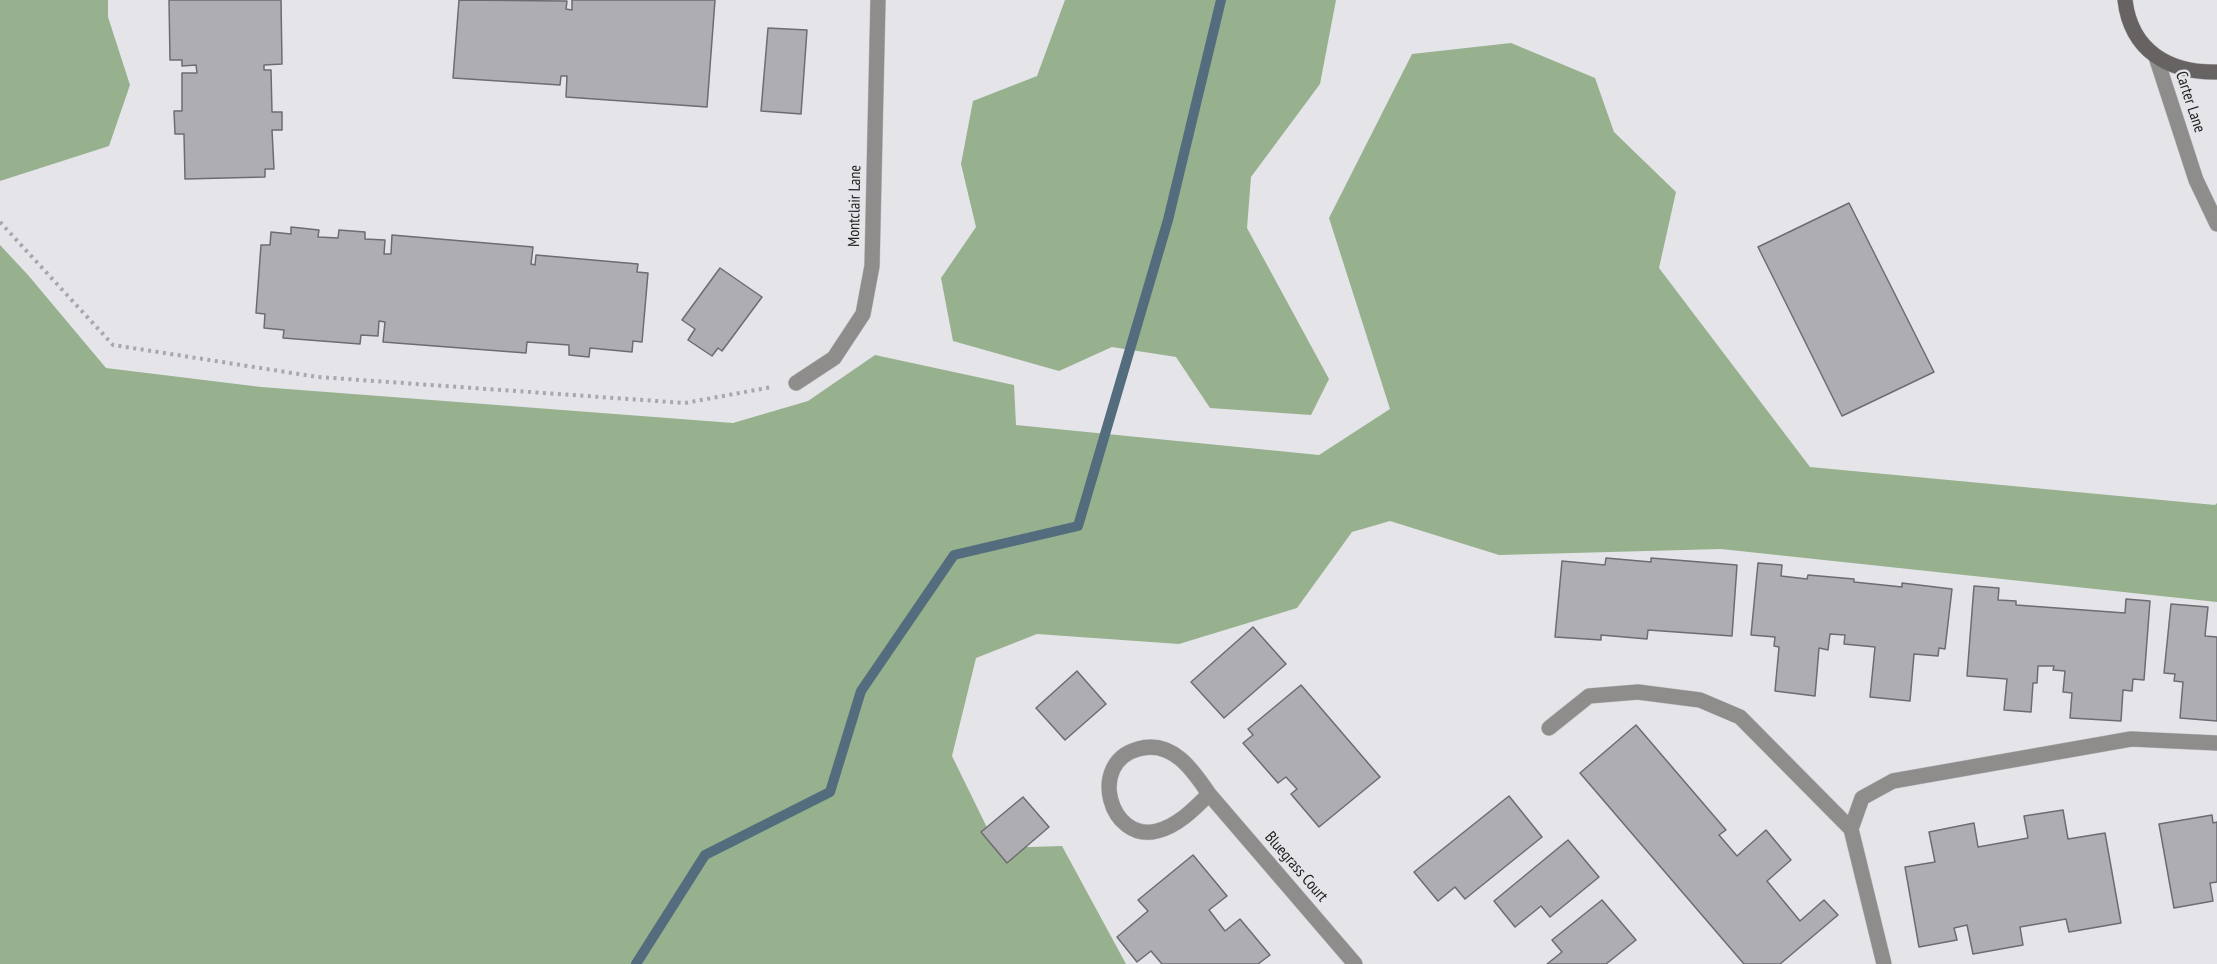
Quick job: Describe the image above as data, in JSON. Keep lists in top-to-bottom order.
{
  "streets": {
    "street": ["Carter Lane", "Montclair Lane", "Bluegrass Court"]
  }
}
